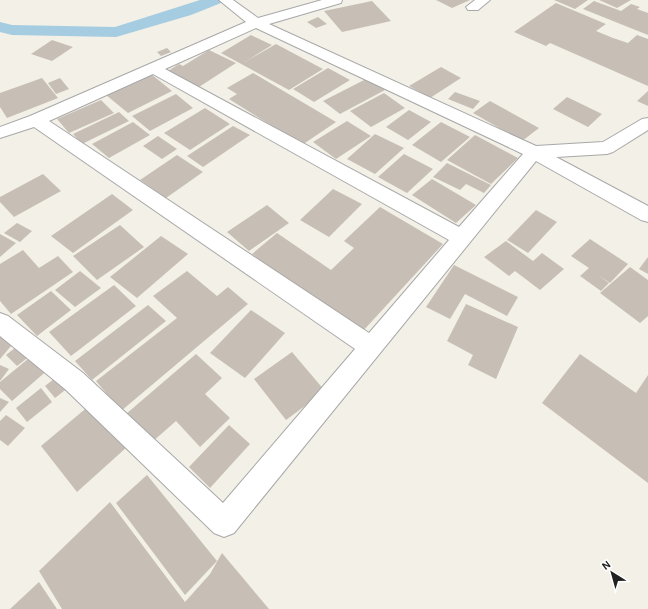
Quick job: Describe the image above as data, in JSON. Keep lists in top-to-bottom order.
{
  "north": "top left"
}
